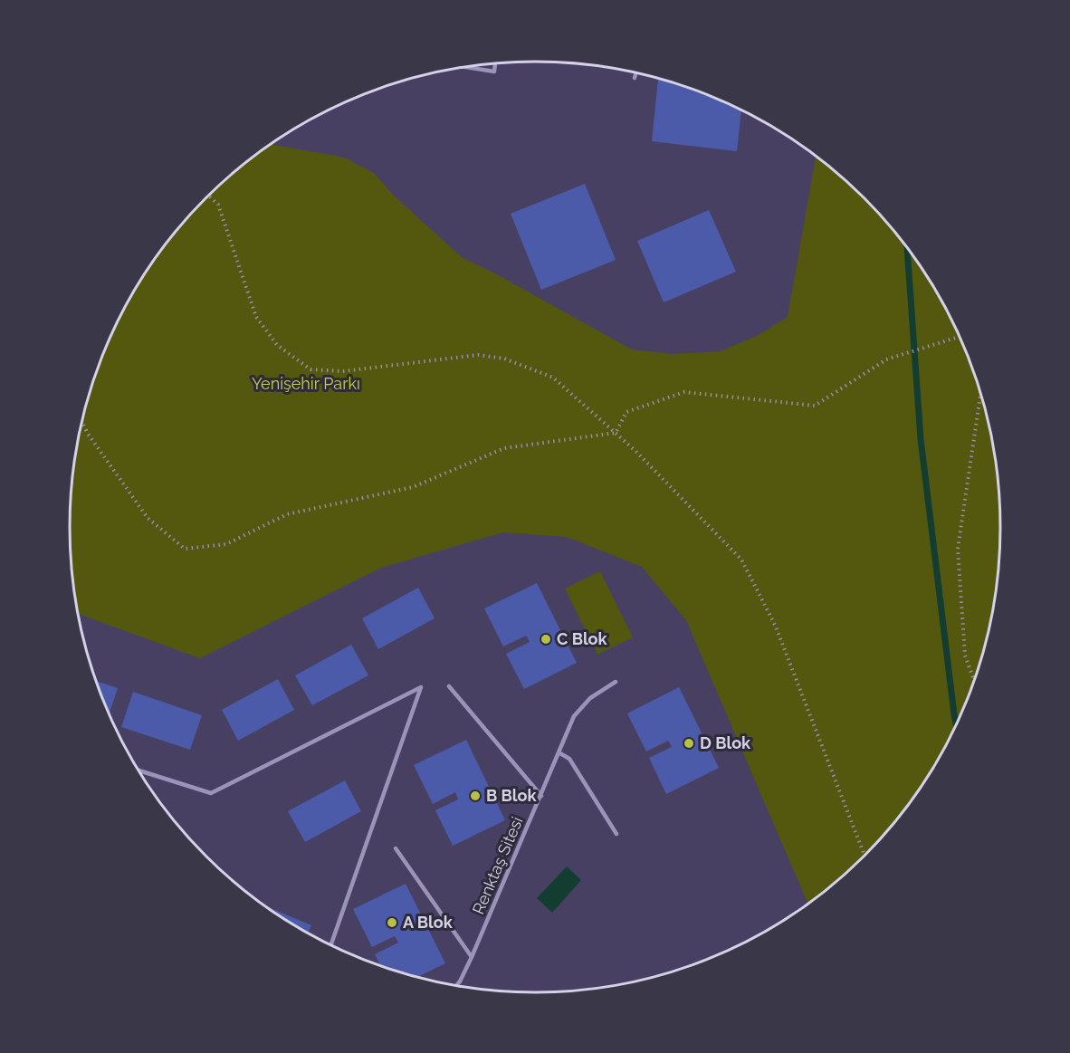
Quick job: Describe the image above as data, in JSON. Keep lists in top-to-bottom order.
{
  "streets": {
    "lane": ["Renktaş Sitesi"]
  },
  "parks": ["Yenişehir Parkı"],
  "places": [
    "C Blok",
    "D Blok",
    "B Blok",
    "A Blok"
  ]
}
